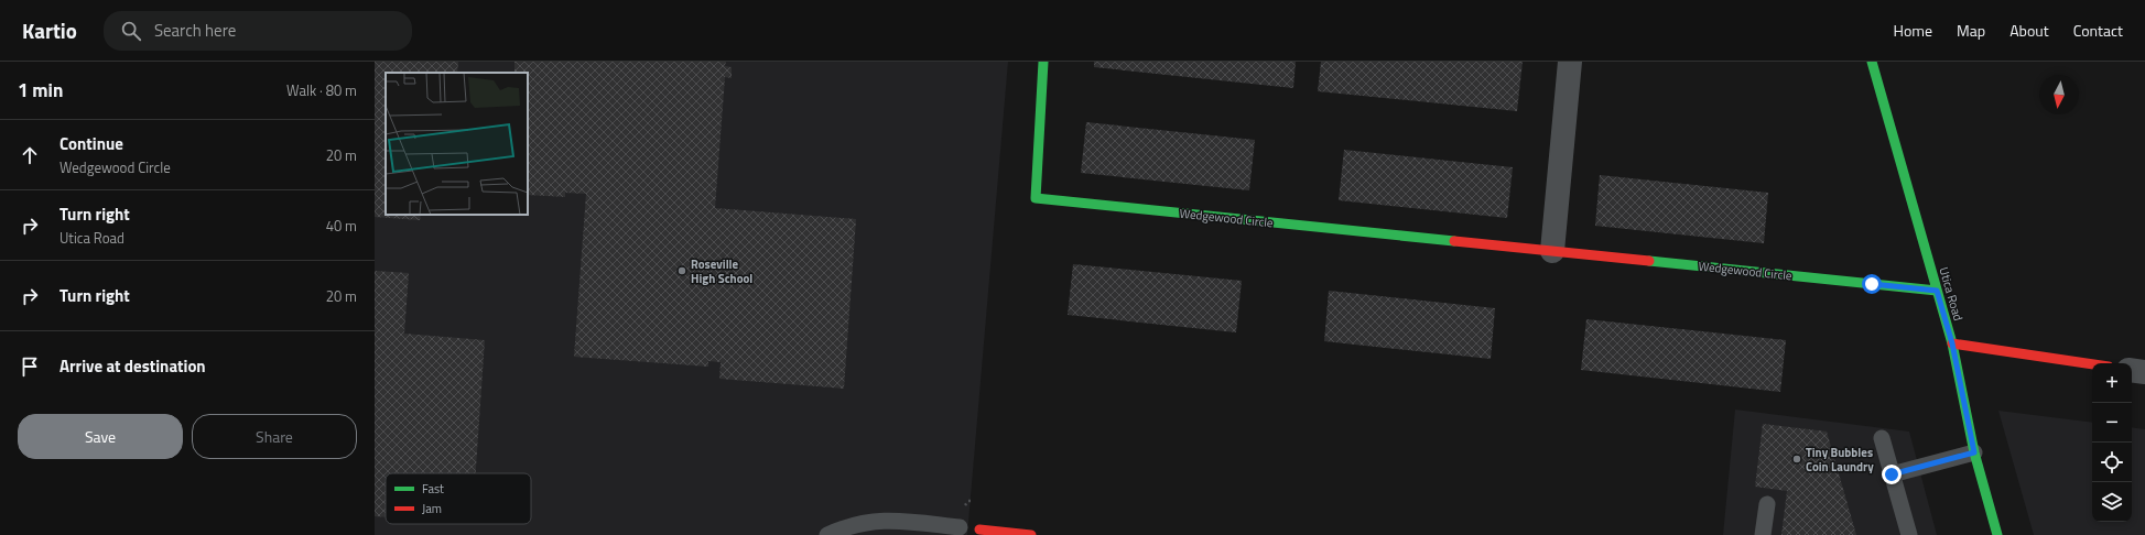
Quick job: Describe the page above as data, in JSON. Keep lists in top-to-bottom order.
{
  "streets": {
    "street": ["Wedgewood Circle", "Utica Road"]
  },
  "crossings": [
    ["Wedgewood Circle", "Utica Road"]
  ],
  "places": ["Roseville High School", "Tiny Bubbles Coin Laundry"],
  "legend": ["Fast", "Jam"],
  "north": "bottom",
  "page": {
    "header": "Kartio",
    "search": "Search here",
    "nav": [
      "Home",
      "Map",
      "About",
      "Contact"
    ],
    "heading": ["1 min", "Walk · 80 m"],
    "list": [
      ["Continue", "Wedgewood Circle", "20 m"],
      ["Turn right", "Utica Road", "40 m"],
      ["Turn right", "20 m"],
      "Arrive at destination"
    ],
    "map_buttons": ["+", "−"],
    "buttons": ["Save", "Share"]
  }
}
